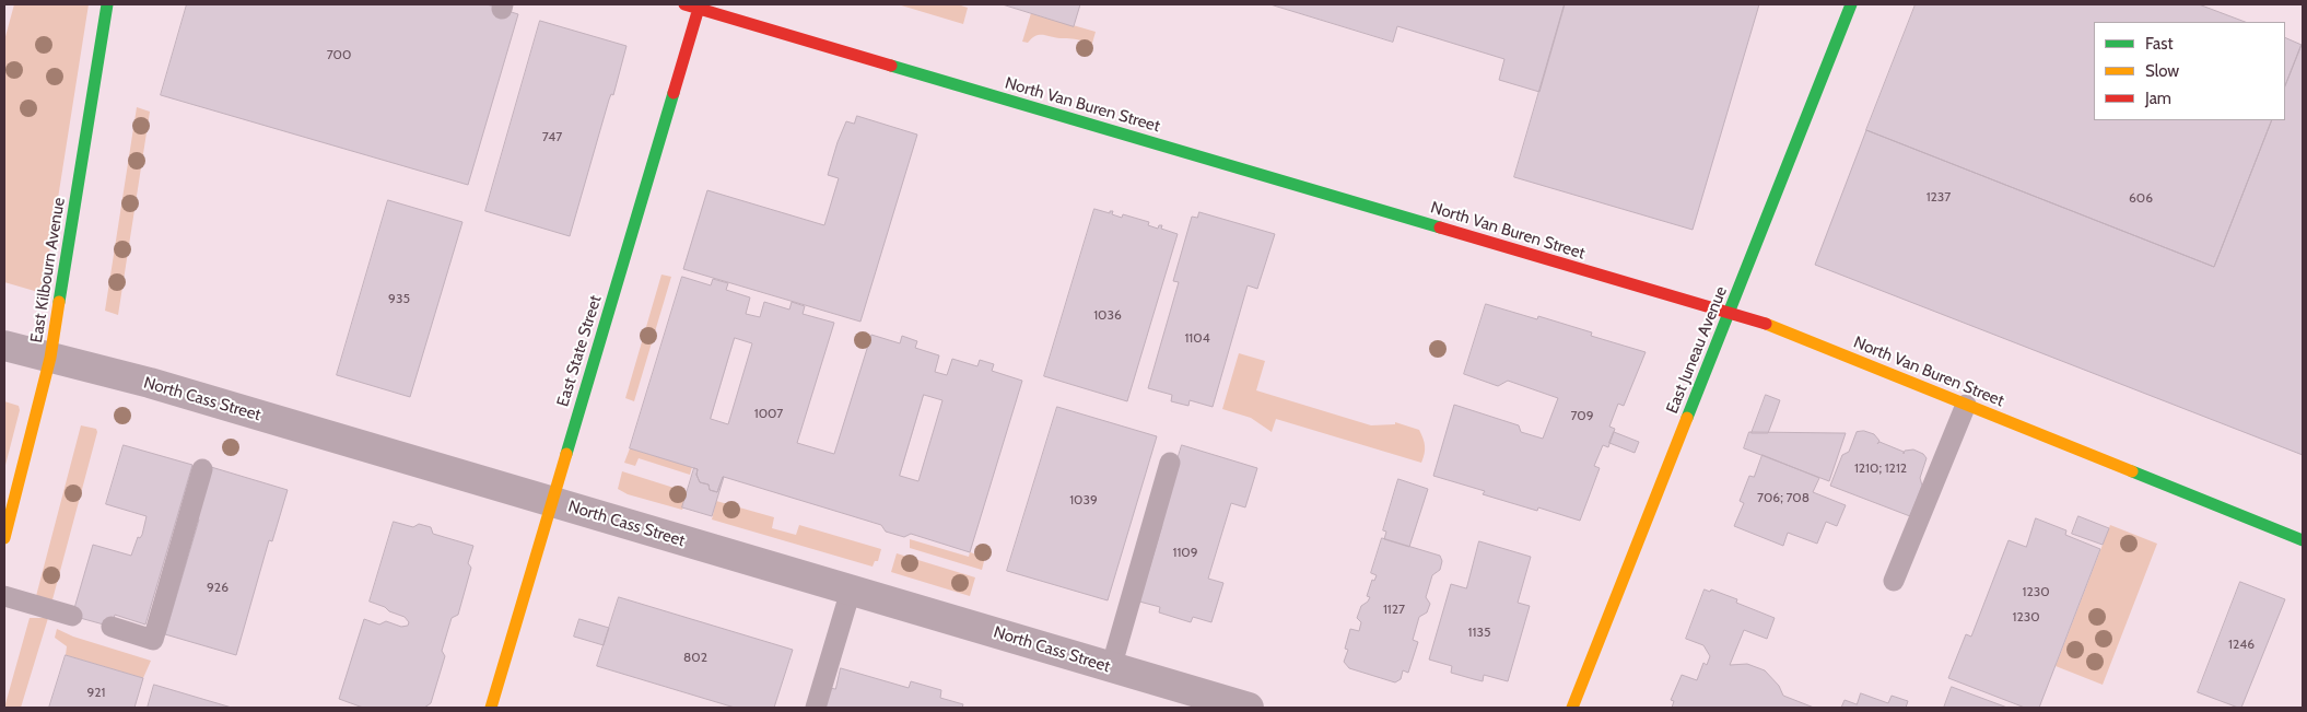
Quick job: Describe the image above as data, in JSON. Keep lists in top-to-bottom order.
{
  "streets": {
    "main road": [
      "North Van Buren Street",
      "East Kilbourn Avenue",
      "East Juneau Avenue",
      "East State Street"
    ],
    "street": ["North Cass Street"]
  },
  "crossings": [
    ["North Van Buren Street", "East Juneau Avenue"],
    ["North Van Buren Street", "East State Street"],
    ["East Kilbourn Avenue", "North Cass Street"],
    ["East State Street", "North Cass Street"]
  ],
  "house_numbers": [
    "700",
    "747",
    "1237",
    "606",
    "935",
    "1036",
    "1104",
    "1007",
    "709",
    "1210; 1212",
    "706; 708",
    "1039",
    "1109",
    "926",
    "1230",
    "1127",
    "1230",
    "1135",
    "1246",
    "802",
    "921"
  ],
  "legend": ["Fast", "Slow", "Jam"]
}
